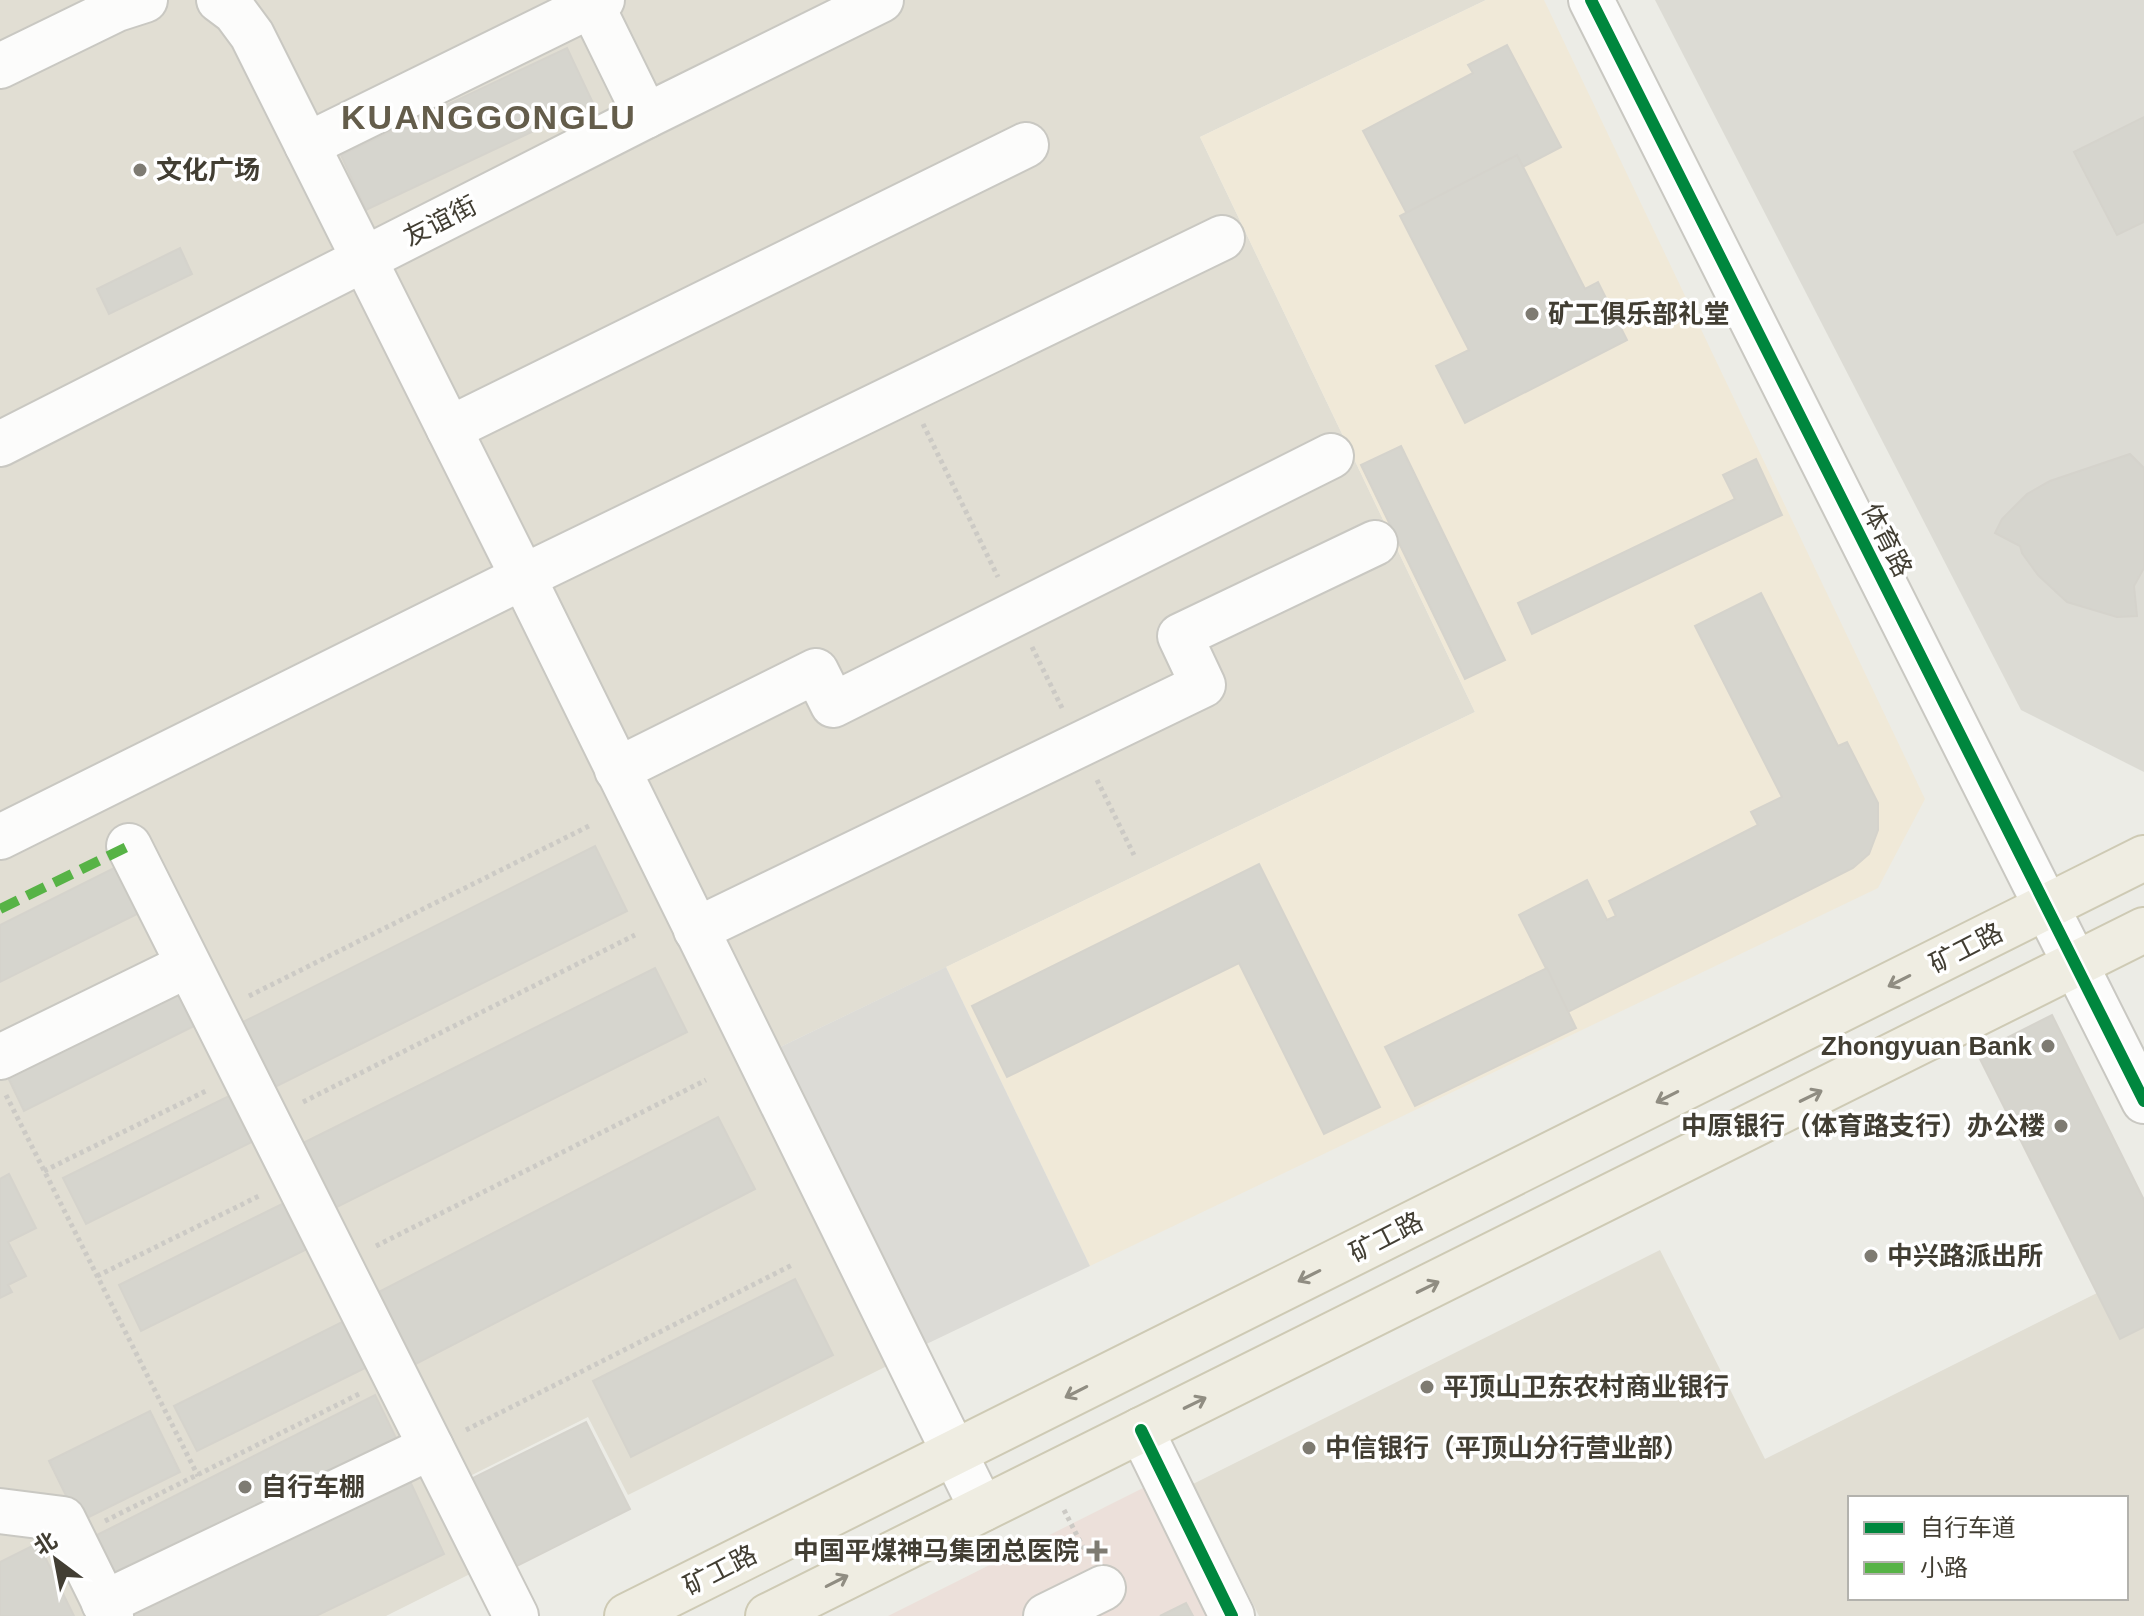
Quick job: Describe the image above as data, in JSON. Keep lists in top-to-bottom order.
{
  "streets": {
    "main road": ["矿工路"],
    "street": ["友谊街", "体育路"]
  },
  "crossings": [
    ["体育路", "矿工路"]
  ],
  "districts": ["KUANGGONGLU"],
  "places": {
    "other": [
      "文化广场",
      "矿工俱乐部礼堂",
      "Zhongyuan Bank",
      "中原银行（体育路支行）办公楼",
      "中兴路派出所",
      "平顶山卫东农村商业银行",
      "中信银行（平顶山分行营业部）",
      "自行车棚"
    ],
    "health": ["中国平煤神马集团总医院"]
  },
  "legend": ["自行车道", "小路"],
  "north": "top left"
}
